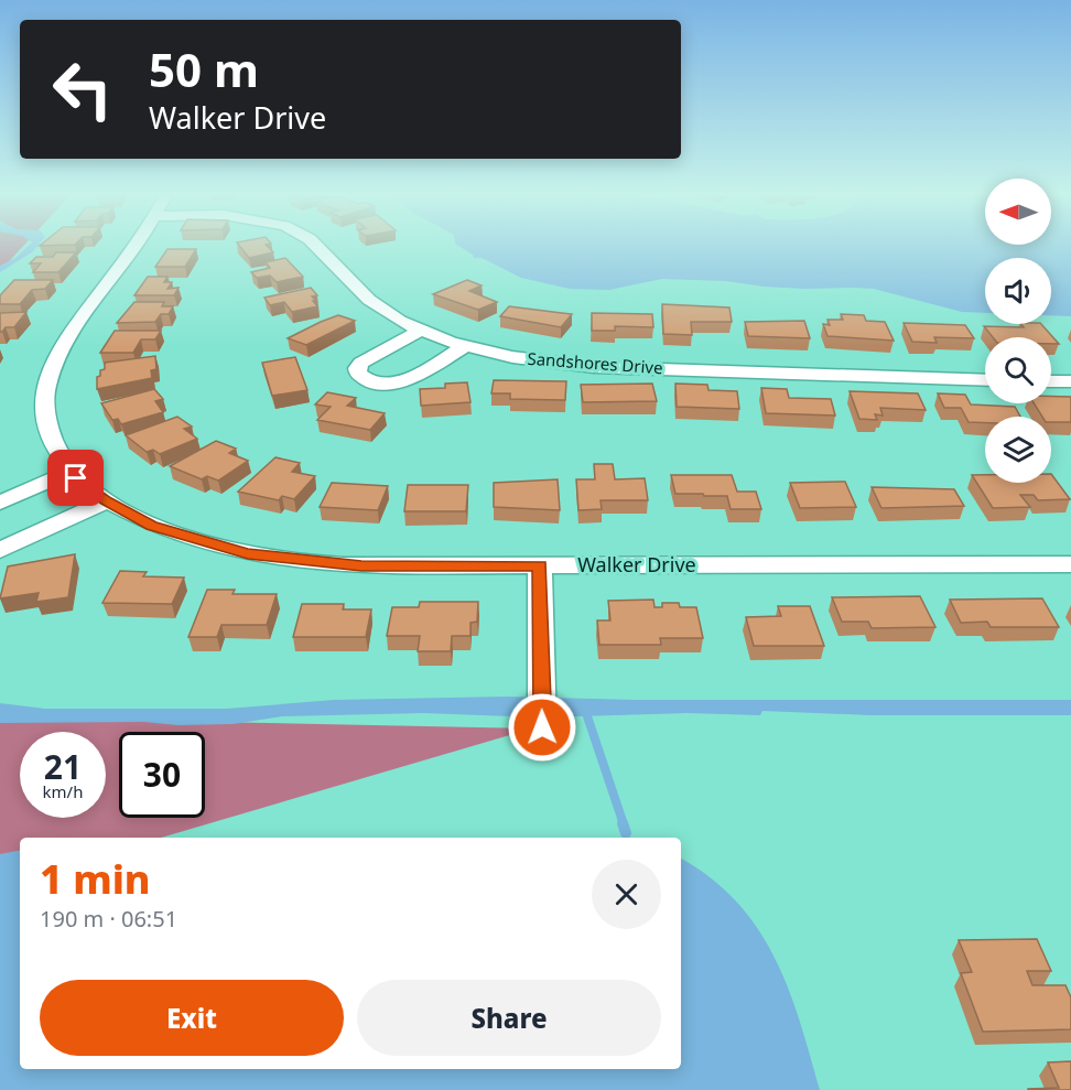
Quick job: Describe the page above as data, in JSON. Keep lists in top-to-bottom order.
{
  "streets": {
    "street": ["Sandshores Drive", "Walker Drive"]
  },
  "north": "left",
  "page": {
    "turn": ["50 m", "Walker Drive"],
    "speed": "21 km/h",
    "limit": "30",
    "heading": ["1 min", "190 m · 06:51"],
    "buttons": ["Exit", "Share"]
  }
}
